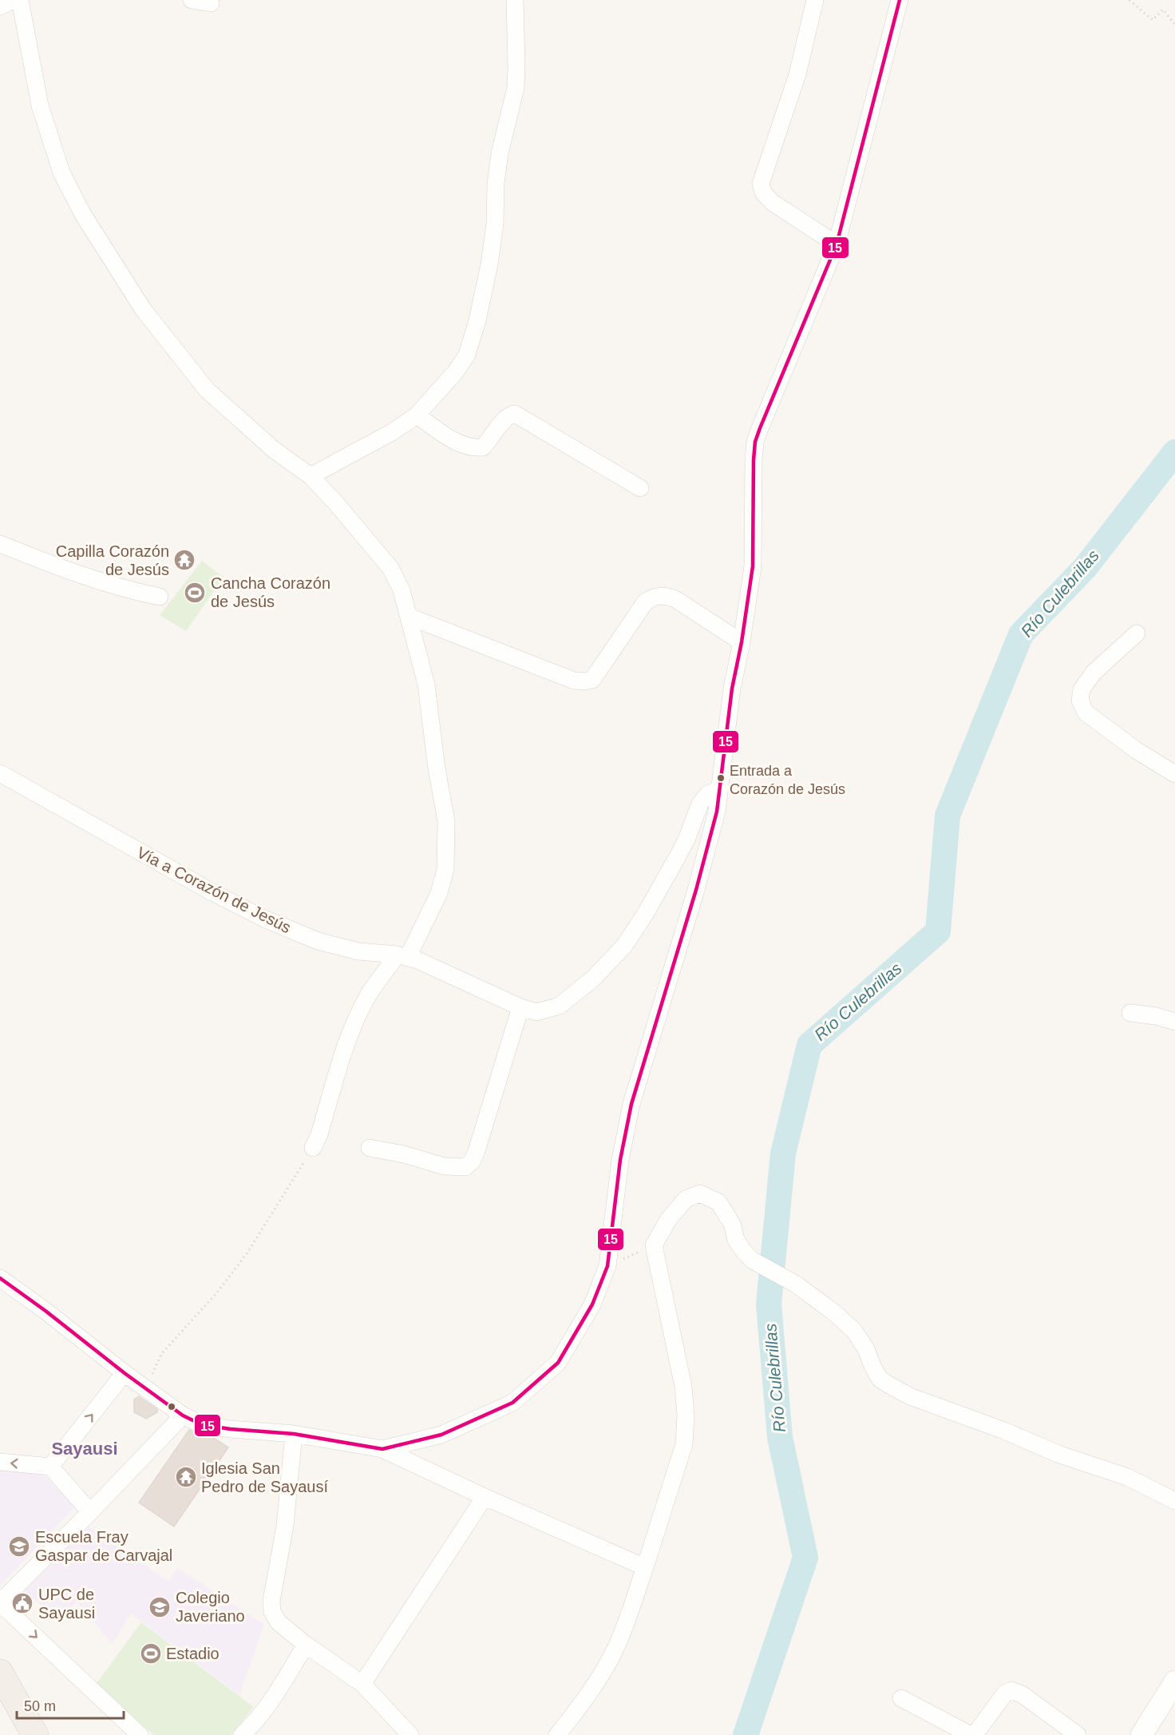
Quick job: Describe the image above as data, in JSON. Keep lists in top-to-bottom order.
{
  "streets": {
    "street": ["Vía a Corazón de Jesús"]
  },
  "districts": ["Sayausi"],
  "water": ["Río Culebrillas"],
  "places": {
    "temple": ["Capilla Corazón de Jesús", "Iglesia San Pedro de Sayausí"],
    "sports": ["Cancha Corazón de Jesús", "Estadio"],
    "other": ["Entrada a Corazón de Jesús"],
    "school or university": ["Escuela Fray Gaspar de Carvajal", "Colegio Javeriano"],
    "public building": ["UPC de Sayausi"]
  },
  "lines": ["transit line 15"],
  "scale_bar": "50 m"
}
